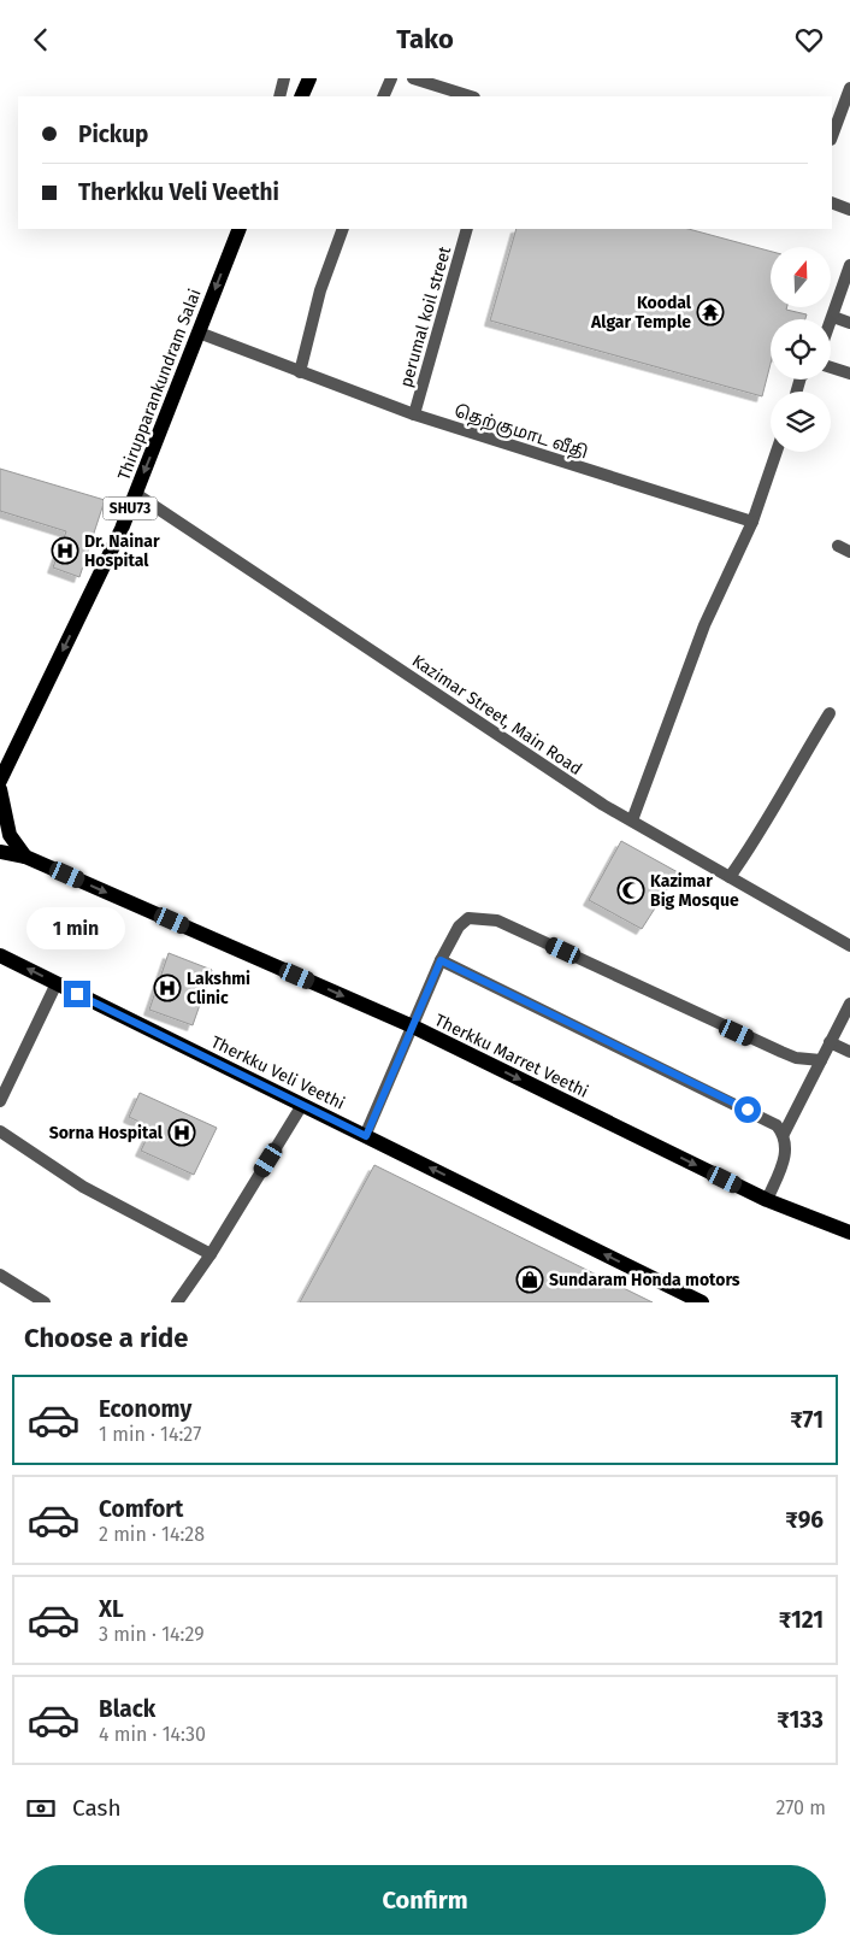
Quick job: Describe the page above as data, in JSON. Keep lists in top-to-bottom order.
{
  "streets": {
    "main road": [
      "Thirupparankundram Salai",
      "SHU73",
      "Therkku Marret Veethi",
      "Therkku Veli Veethi"
    ],
    "street": ["perumal koil street", "தெற்குமாட வீதி", "Kazimar Street, Main Road"]
  },
  "crossings": [
    ["perumal koil street", "தெற்குமாட வீதி"],
    ["Thirupparankundram Salai", "தெற்குமாட வீதி"],
    ["Thirupparankundram Salai", "Kazimar Street, Main Road"]
  ],
  "one_way": ["Thirupparankundram Salai", "Therkku Marret Veethi", "Therkku Veli Veethi"],
  "places": {
    "temple": ["Koodal Algar Temple"],
    "hospital": ["Dr. Nainar Hospital", "Lakshmi Clinic", "Sorna Hospital"],
    "mosque": ["Kazimar Big Mosque"],
    "shop": ["Sundaram Honda motors"]
  },
  "north": "top",
  "page": {
    "header": "Tako",
    "banner": ["Pickup", "Therkku Veli Veethi"],
    "bubble": "1 min",
    "heading": "Choose a ride",
    "list": [
      {
        "name": "Economy",
        "note": "1 min · 14:27",
        "value": "₹71"
      },
      {
        "name": "Comfort",
        "note": "2 min · 14:28",
        "value": "₹96"
      },
      {
        "name": "XL",
        "note": "3 min · 14:29",
        "value": "₹121"
      },
      {
        "name": "Black",
        "note": "4 min · 14:30",
        "value": "₹133"
      }
    ],
    "pay": ["Cash", "270 m"],
    "buttons": "Confirm"
  }
}
